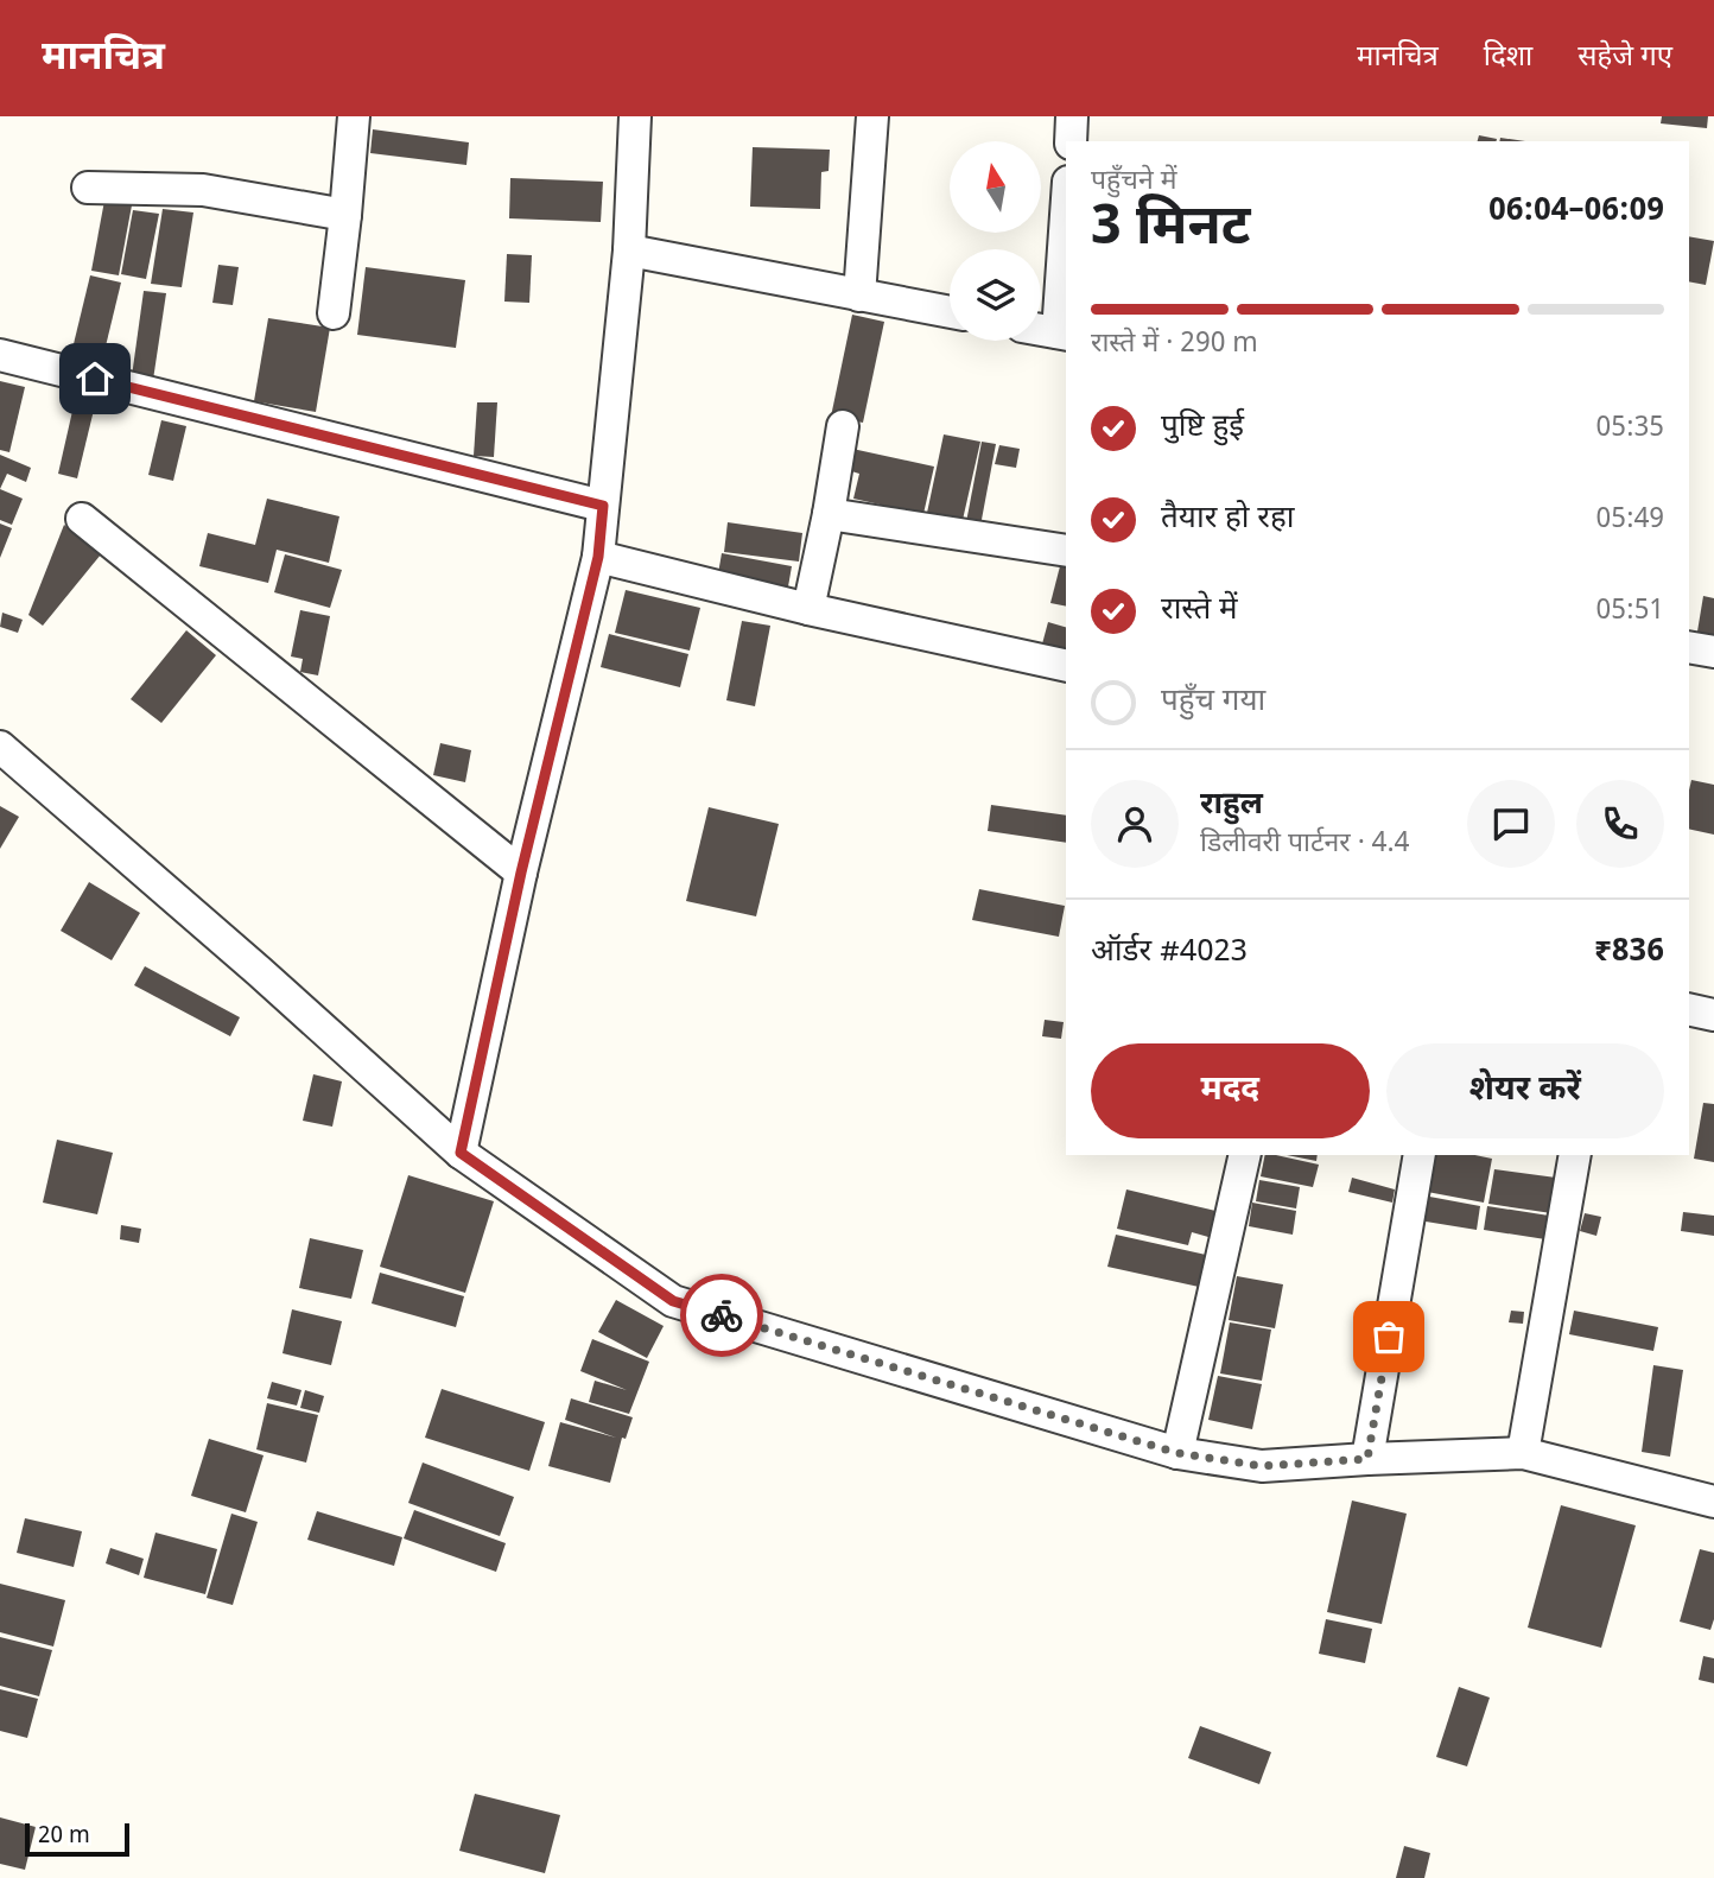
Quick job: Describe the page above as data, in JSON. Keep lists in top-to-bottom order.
{
  "scale_bar": "20 m",
  "north": "top",
  "page": {
    "header": "मानचित्र",
    "nav": ["मानचित्र", "दिशा", "सहेजे गए"],
    "heading": ["3 मिनट", "पहुँचने में", "06:04–06:09"],
    "panel": [
      "राहुल",
      "डिलीवरी पार्टनर · 4.4",
      "ऑर्डर #4023",
      "₹836"
    ],
    "bar": "रास्ते में · 290 m",
    "list": [
      ["पुष्टि हुई", "05:35"],
      ["तैयार हो रहा", "05:49"],
      ["रास्ते में", "05:51"],
      "पहुँच गया"
    ],
    "buttons": ["मदद", "शेयर करें"],
    "scale": "20 m"
  }
}
